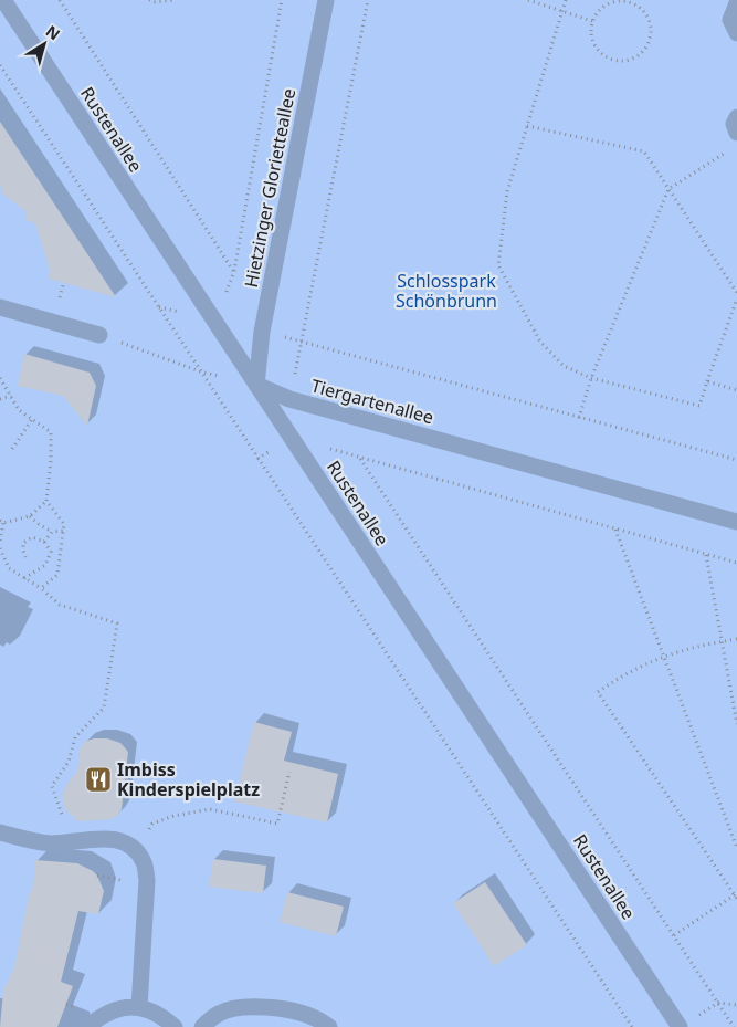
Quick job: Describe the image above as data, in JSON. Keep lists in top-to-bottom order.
{
  "streets": {
    "street": ["Rustenallee", "Hietzinger Glorietteallee", "Tiergartenallee"]
  },
  "crossings": [
    ["Rustenallee", "Hietzinger Glorietteallee"],
    ["Rustenallee", "Tiergartenallee"],
    ["Hietzinger Glorietteallee", "Tiergartenallee"]
  ],
  "parks": ["Schlosspark Schönbrunn"],
  "places": {
    "restaurant": ["Imbiss Kinderspielplatz"]
  },
  "north": "top right"
}
